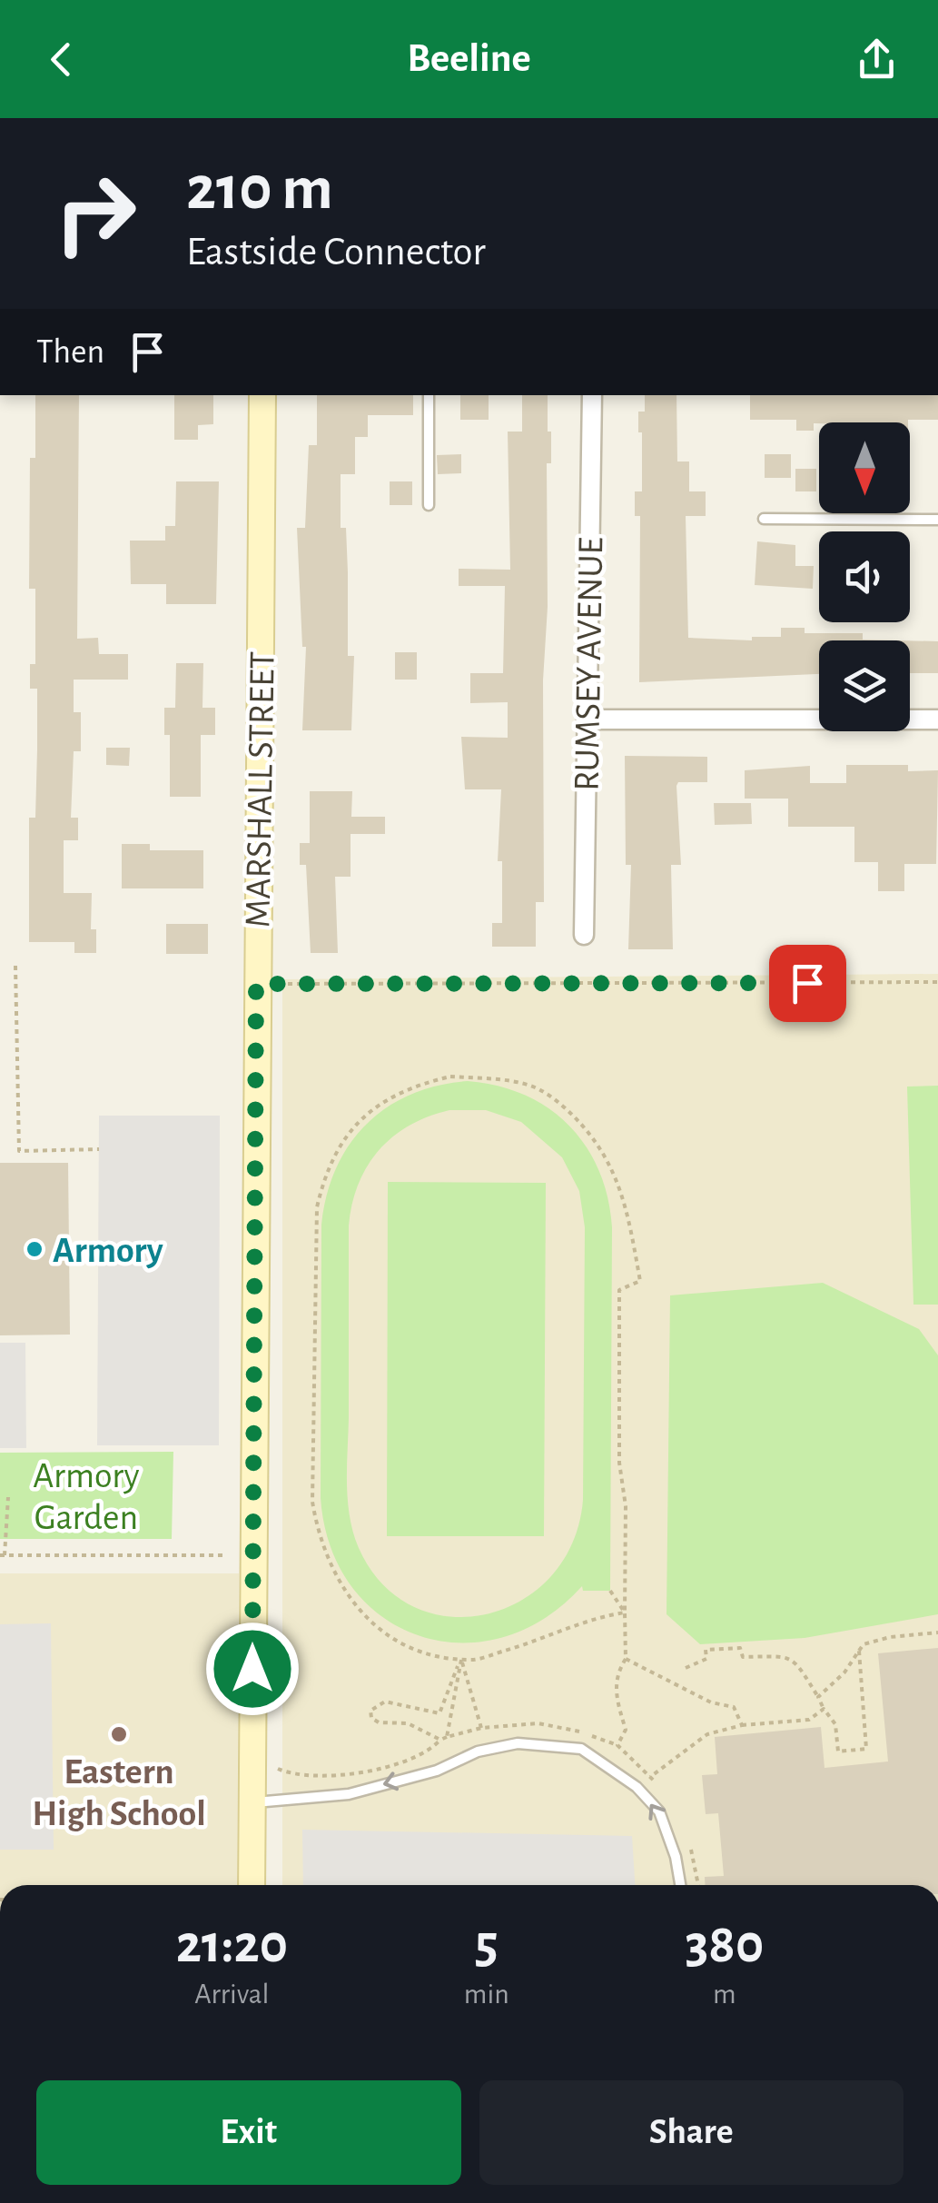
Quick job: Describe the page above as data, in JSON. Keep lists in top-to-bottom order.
{
  "streets": {
    "street": ["RUMSEY AVENUE", "MARSHALL STREET"]
  },
  "parks": ["Armory Garden"],
  "places": ["Armory", "Eastern High School"],
  "north": "bottom",
  "page": {
    "header": "Beeline",
    "turn": ["210 m", "Eastside Connector"],
    "then": "Then",
    "eta": [
      "21:20",
      "Arrival",
      "5",
      "min",
      "380",
      "m"
    ],
    "buttons": ["Exit", "Share"]
  }
}
